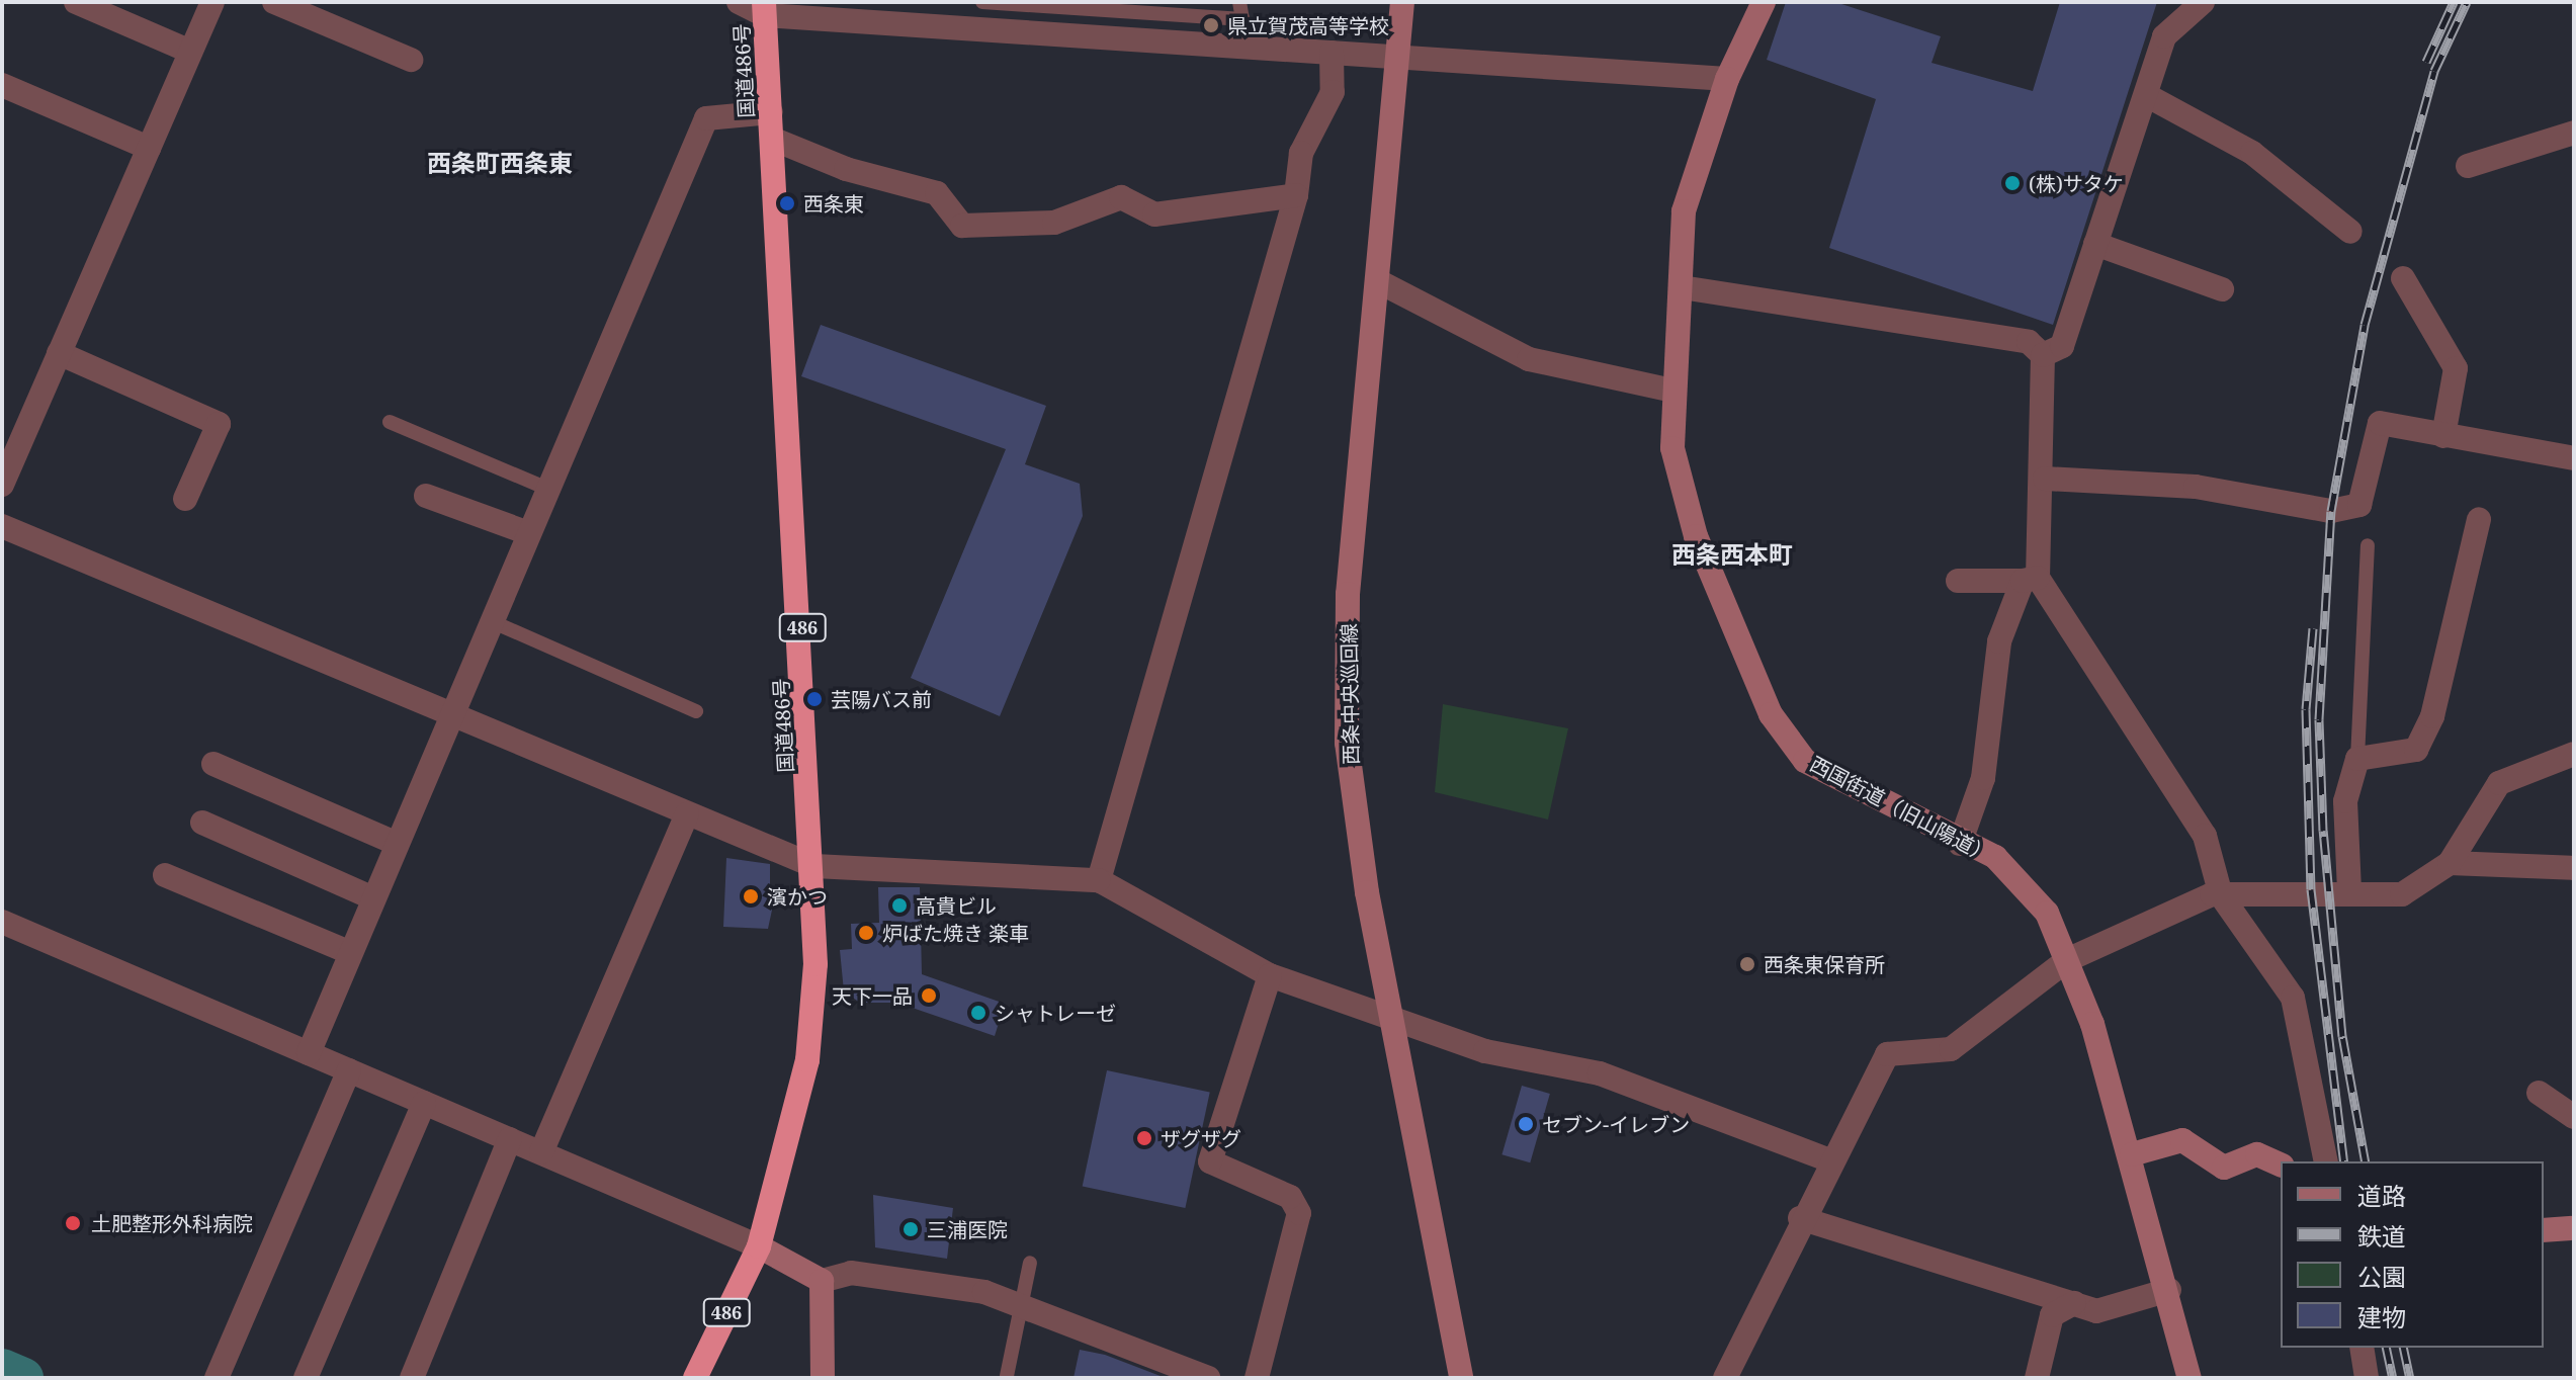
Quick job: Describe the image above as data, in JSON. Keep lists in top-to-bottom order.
{
  "streets": {
    "highway": ["国道486号", "486"],
    "street": ["西条中央巡回線", "西国街道（旧山陽道）"]
  },
  "districts": ["西条町西条東", "西条西本町"],
  "places": [
    "県立賀茂高等学校",
    "(株)サタケ",
    "西条東",
    "芸陽バス前",
    "濱かつ",
    "高貴ビル",
    "炉ばた焼き 楽車",
    "西条東保育所",
    "天下一品",
    "シャトレーゼ",
    "セブン-イレブン",
    "ザグザグ",
    "土肥整形外科病院",
    "三浦医院"
  ],
  "legend": [
    "道路",
    "鉄道",
    "公園",
    "建物"
  ]
}
